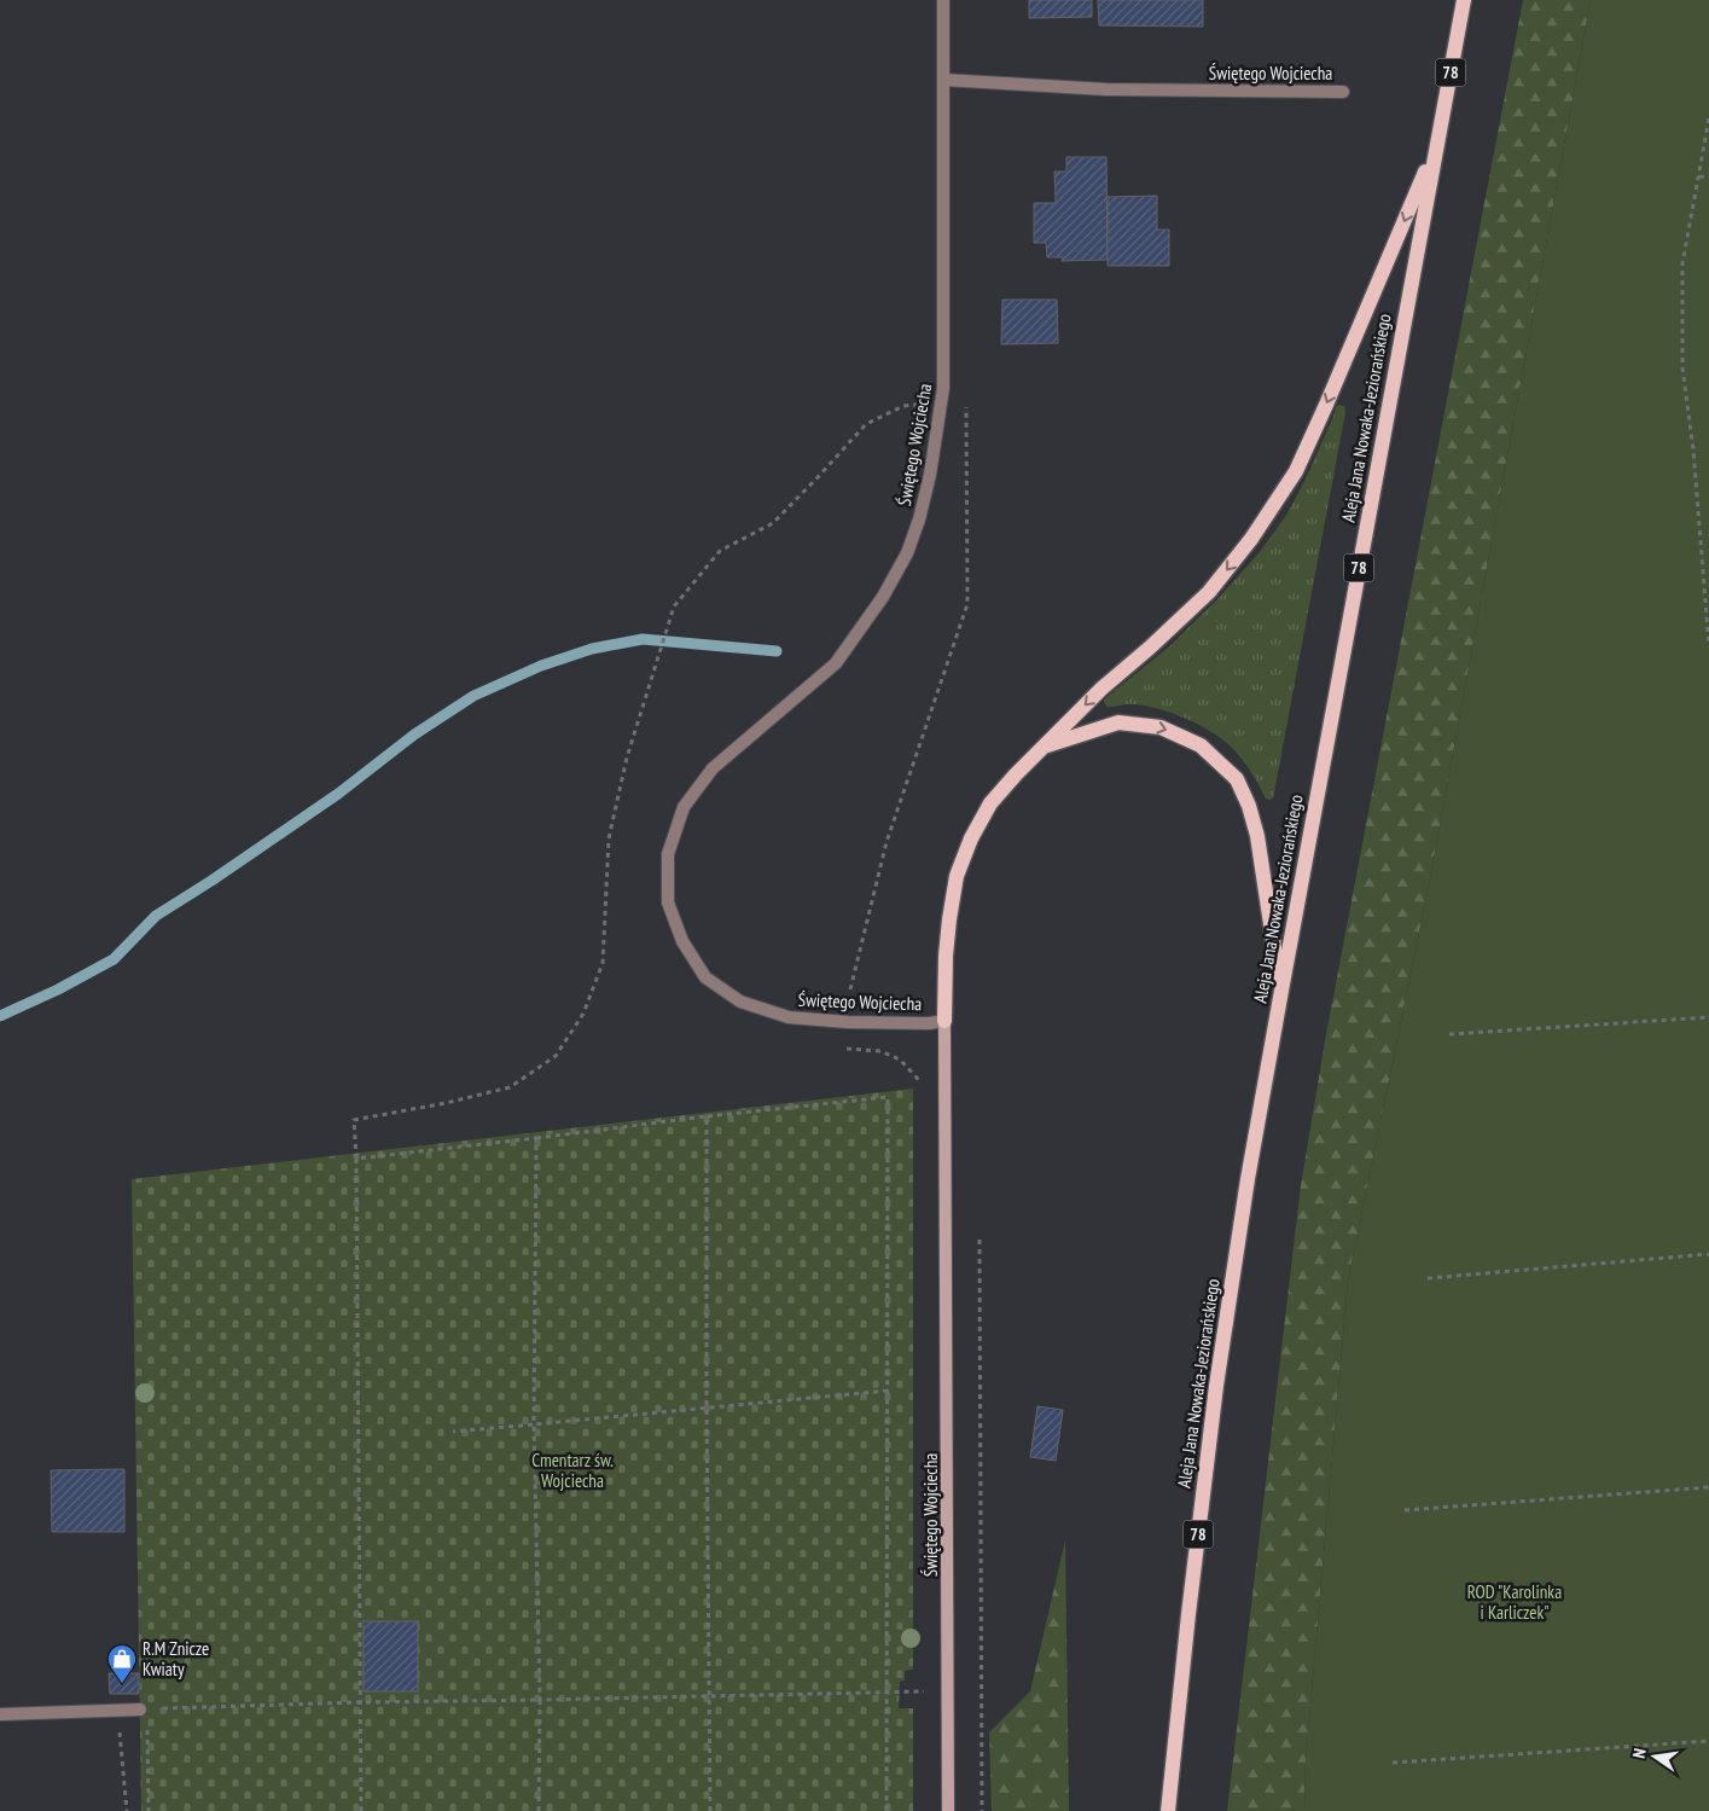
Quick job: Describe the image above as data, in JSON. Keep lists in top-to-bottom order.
{
  "streets": {
    "main road": ["Świętego Wojciecha", "78", "Aleja Jana Nowaka-Jeziorańskiego"]
  },
  "parks": ["Cmentarz św. Wojciecha", "ROD \"Karolinka i Karliczek\""],
  "places": {
    "shop": ["R.M Znicze Kwiaty"]
  },
  "north": "left"
}
